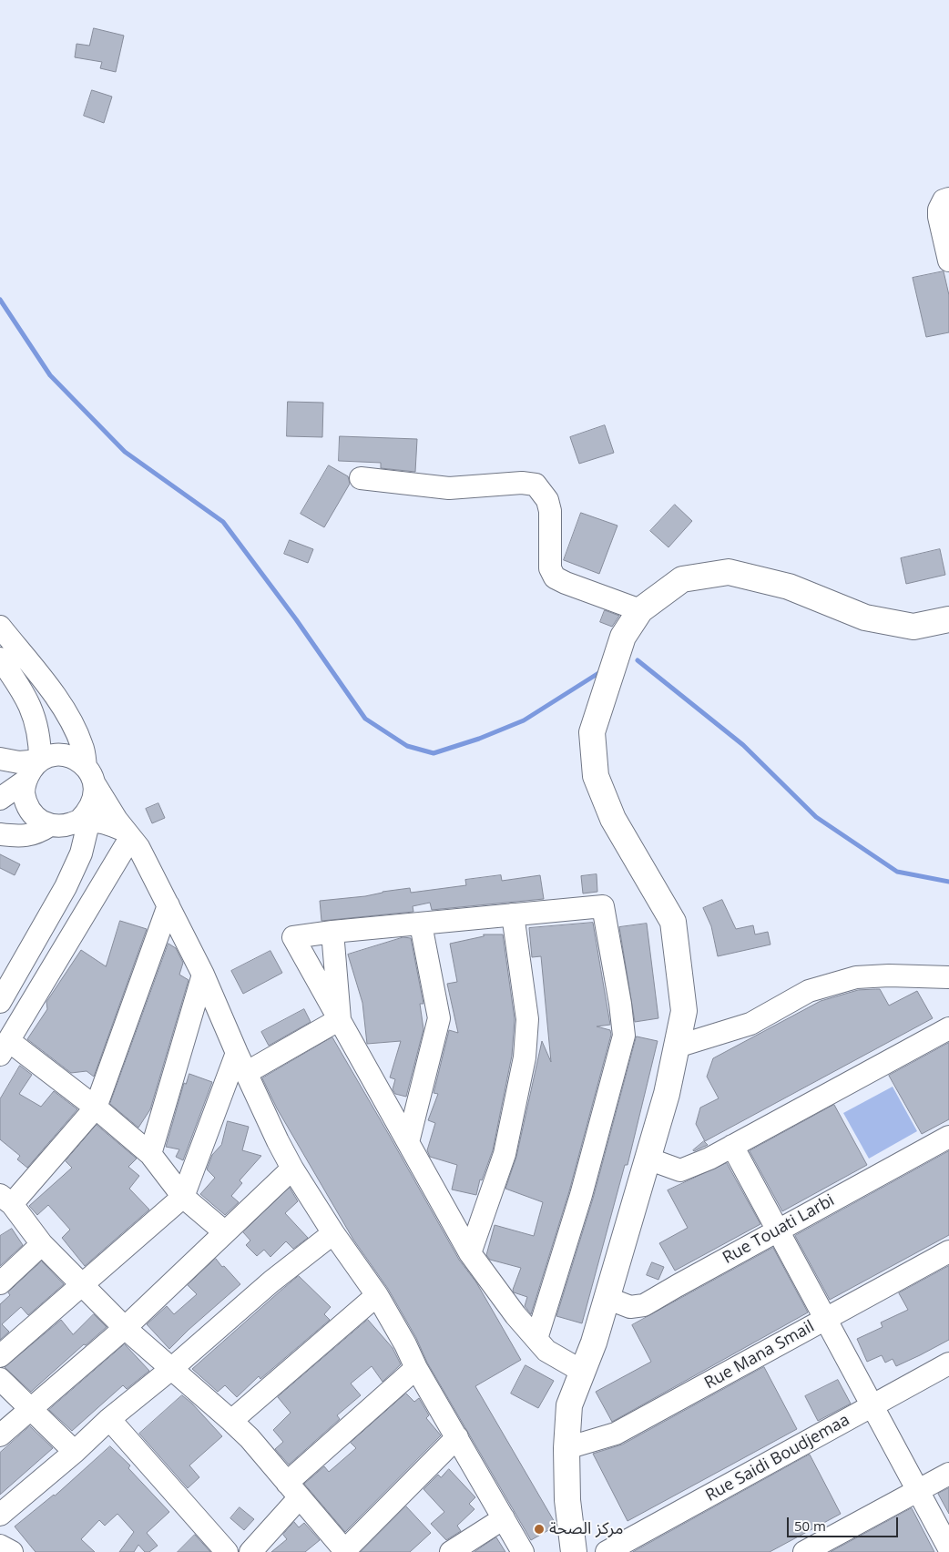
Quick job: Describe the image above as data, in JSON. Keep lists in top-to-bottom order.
{
  "streets": {
    "street": ["Rue Touati Larbi", "Rue Mana Smail", "Rue Saidi Boudjemaa"]
  },
  "places": ["مركز الصحة"],
  "scale_bar": "50 m"
}
